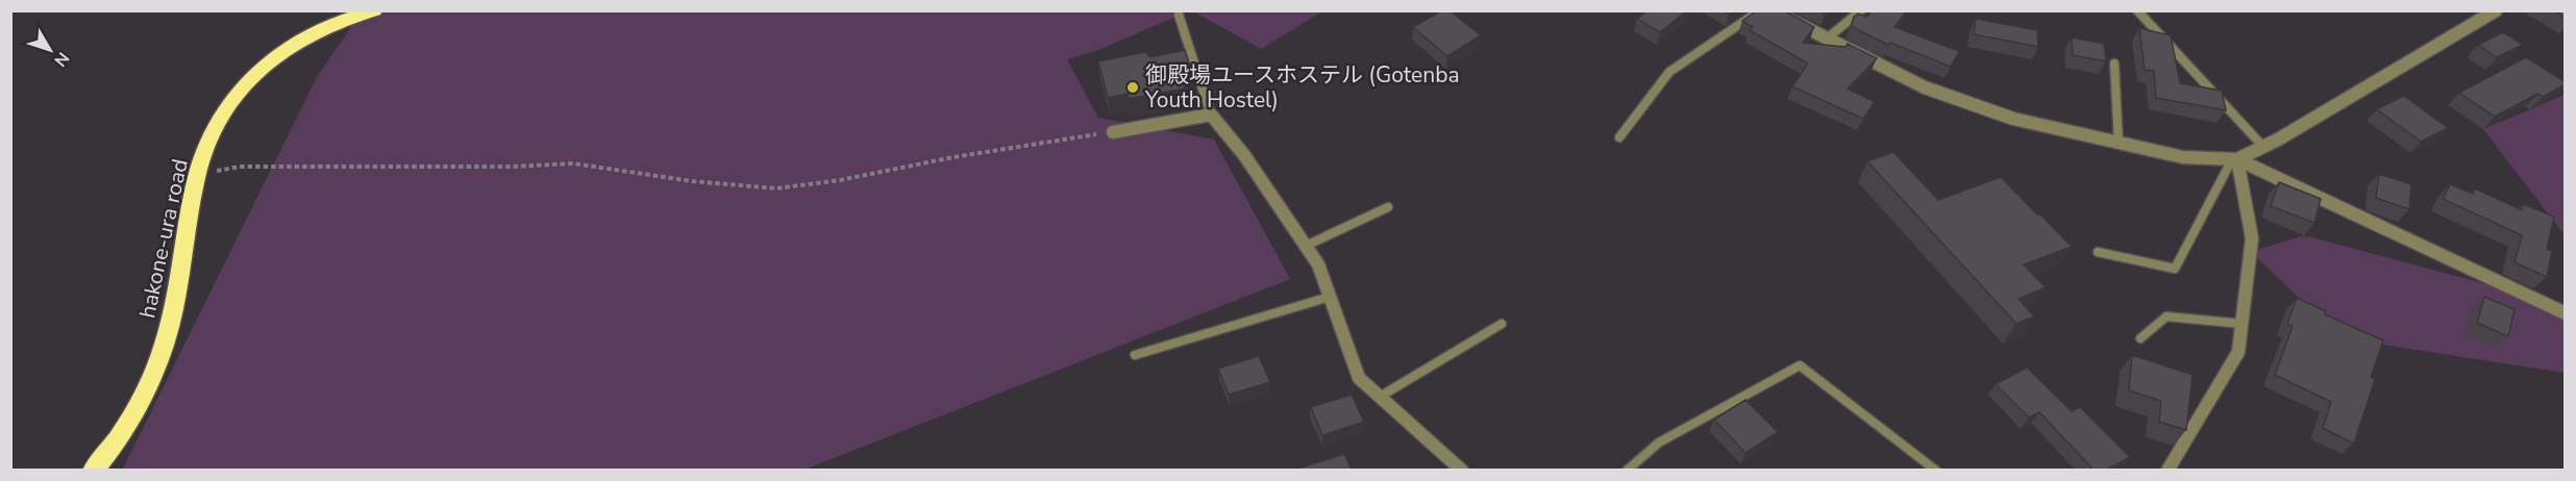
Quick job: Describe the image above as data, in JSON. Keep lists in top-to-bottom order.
{
  "streets": {
    "highway": ["hakone-ura road"]
  },
  "places": ["御殿場ユースホステル (Gotenba Youth Hostel)"],
  "north": "bottom right"
}
